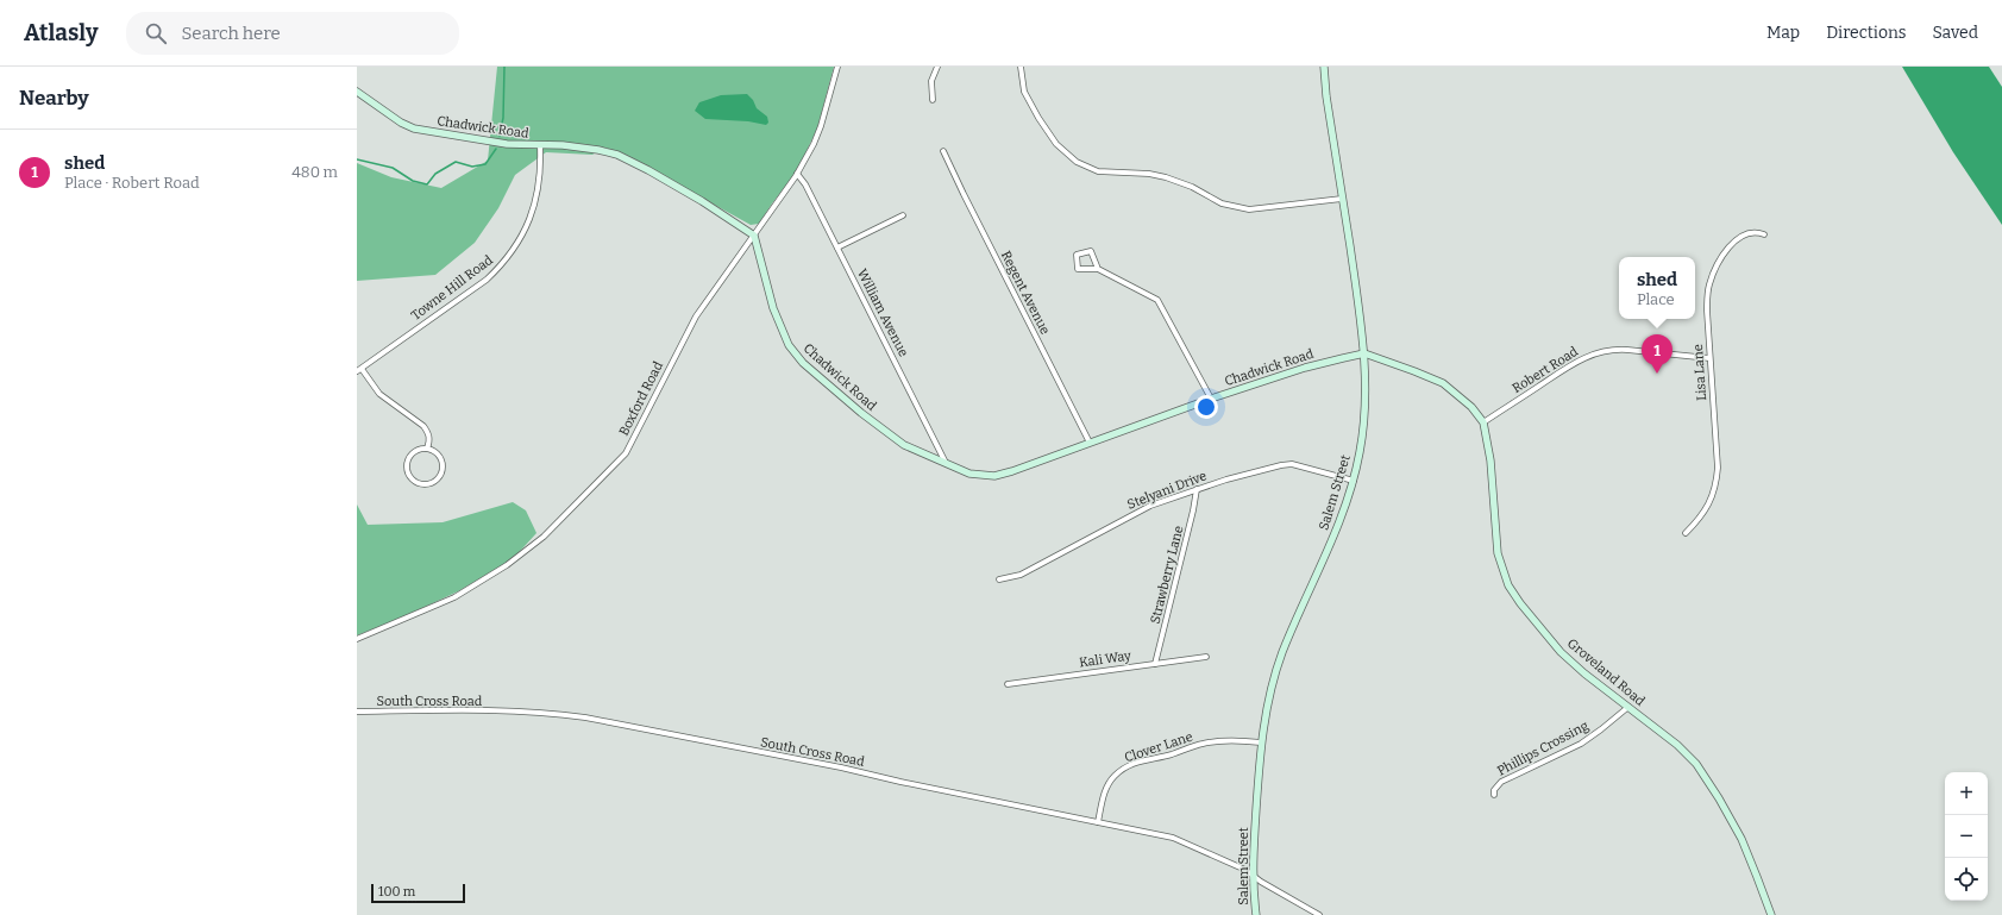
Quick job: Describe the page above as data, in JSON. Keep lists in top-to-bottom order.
{
  "streets": {
    "main road": ["Chadwick Road", "Salem Street", "Groveland Road"],
    "street": [
      "Towne Hill Road",
      "Regent Avenue",
      "William Avenue",
      "Robert Road",
      "Lisa Lane",
      "Boxford Road",
      "Stelyani Drive",
      "Strawberry Lane",
      "Kali Way",
      "South Cross Road",
      "Clover Lane",
      "Phillips Crossing"
    ]
  },
  "crossings": [
    ["Chadwick Road", "Towne Hill Road"],
    ["Chadwick Road", "Regent Avenue"],
    ["Chadwick Road", "William Avenue"],
    ["Chadwick Road", "Boxford Road"],
    ["Chadwick Road", "Salem Street"],
    ["Chadwick Road", "Groveland Road"],
    ["William Avenue", "Boxford Road"],
    ["Robert Road", "Lisa Lane"],
    ["Robert Road", "Groveland Road"],
    ["Stelyani Drive", "Salem Street"],
    ["Stelyani Drive", "Strawberry Lane"],
    ["Salem Street", "Groveland Road"],
    ["Salem Street", "South Cross Road"],
    ["Salem Street", "Clover Lane"],
    ["Strawberry Lane", "Kali Way"],
    ["Groveland Road", "Phillips Crossing"],
    ["South Cross Road", "Clover Lane"]
  ],
  "scale_bar": "100 m",
  "page": {
    "header": "Atlasly",
    "search": "Search here",
    "nav": ["Map", "Directions", "Saved"],
    "heading": "Nearby",
    "list": [
      {
        "mark": "1",
        "name": "shed",
        "note": "Place · Robert Road",
        "value": "480 m"
      }
    ],
    "popup": ["shed", "Place"],
    "pins": "1",
    "map_buttons": ["+", "−"],
    "scale": "100 m"
  }
}
